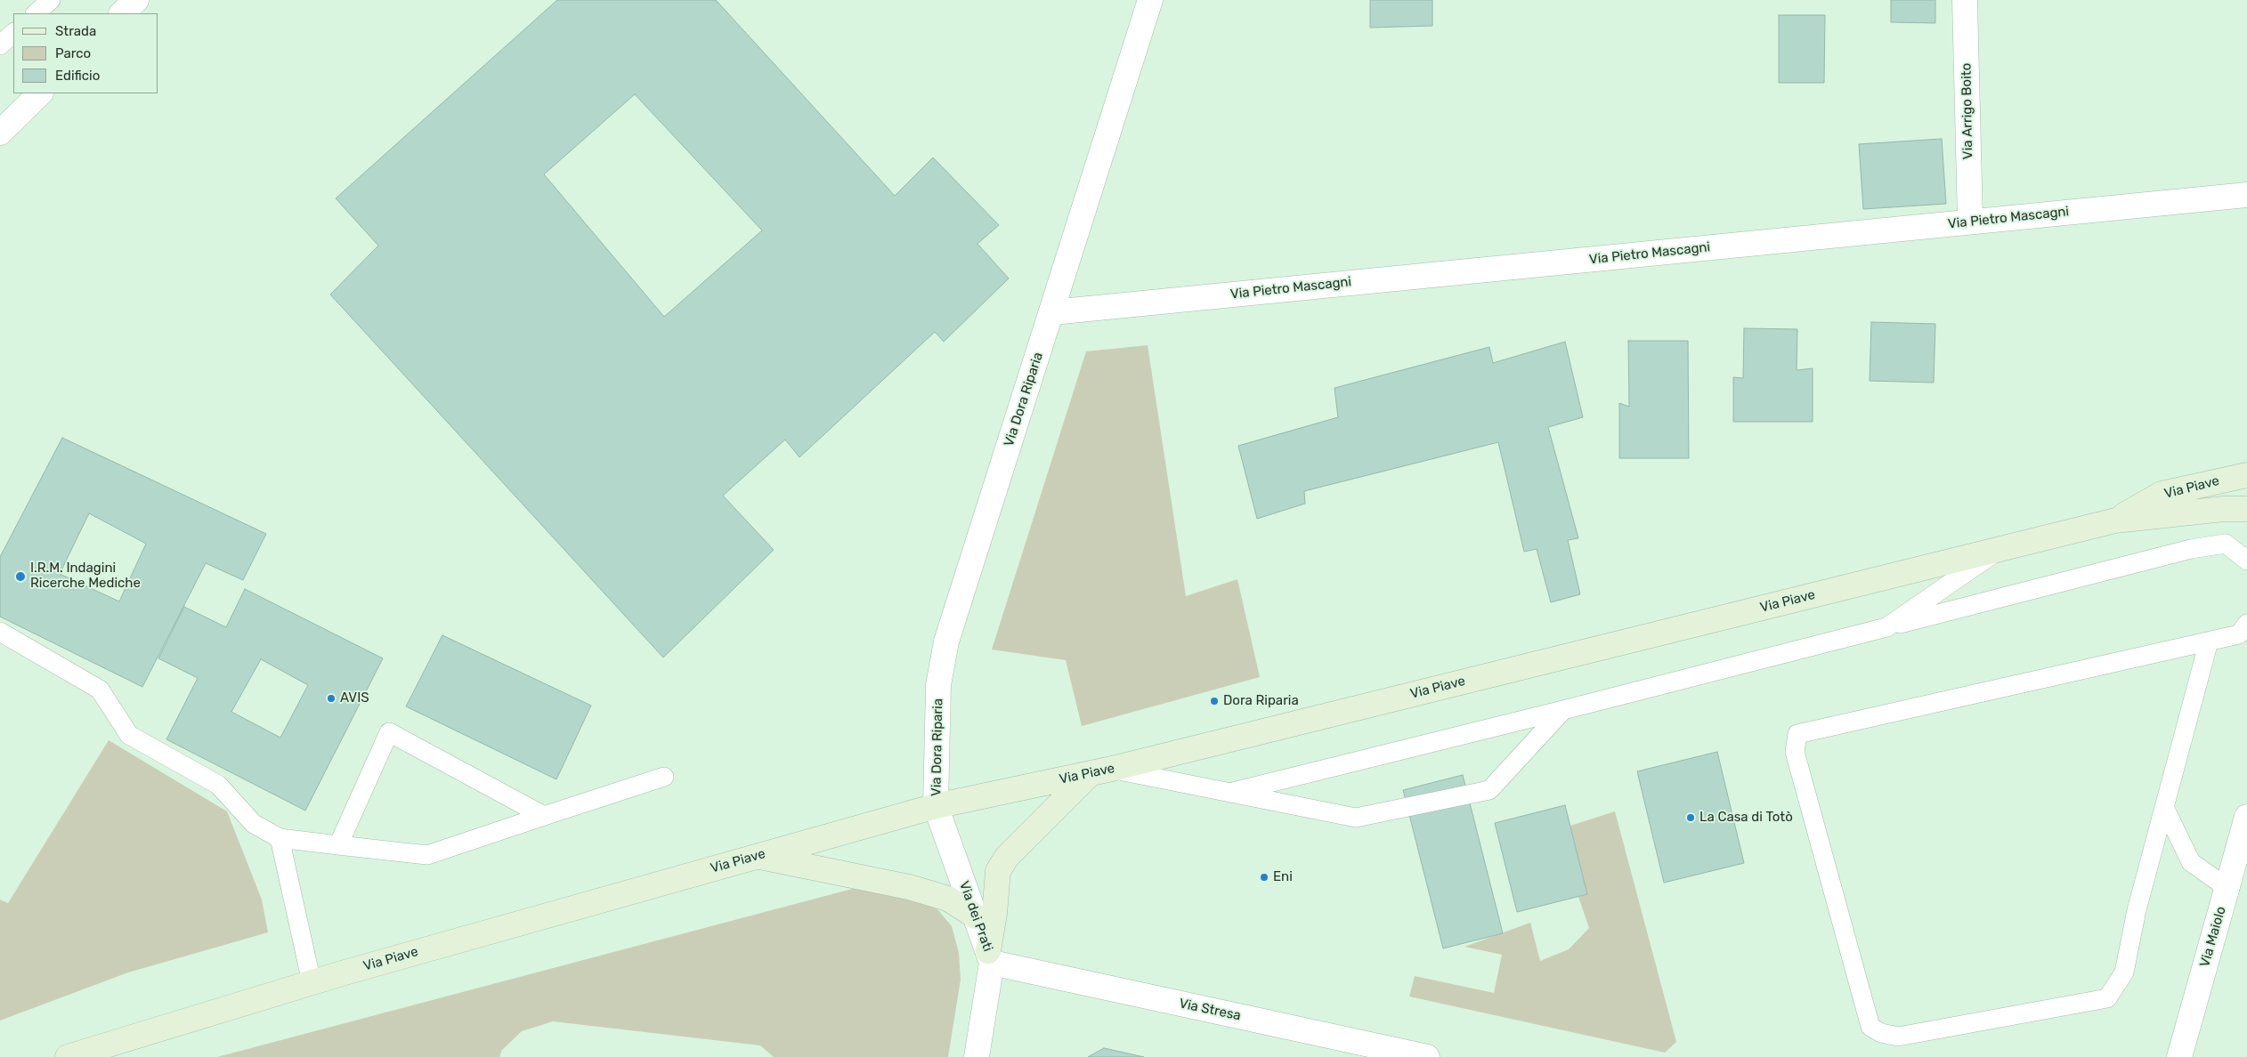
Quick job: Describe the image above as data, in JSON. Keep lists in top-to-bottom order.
{
  "streets": {
    "main road": ["Via Piave"],
    "street": [
      "Via Arrigo Boito",
      "Via Pietro Mascagni",
      "Via Dora Riparia",
      "Via dei Prati",
      "Via Maiolo",
      "Via Stresa"
    ]
  },
  "crossings": [
    ["Via Arrigo Boito", "Via Pietro Mascagni"],
    ["Via Pietro Mascagni", "Via Dora Riparia"],
    ["Via Dora Riparia", "Via Piave"],
    ["Via Dora Riparia", "Via dei Prati"],
    ["Via Piave", "Via dei Prati"],
    ["Via dei Prati", "Via Stresa"]
  ],
  "places": [
    "I.R.M. Indagini Ricerche Mediche",
    "AVIS",
    "Dora Riparia",
    "La Casa di Totò",
    "Eni"
  ],
  "legend": ["Strada", "Parco", "Edificio"]
}
